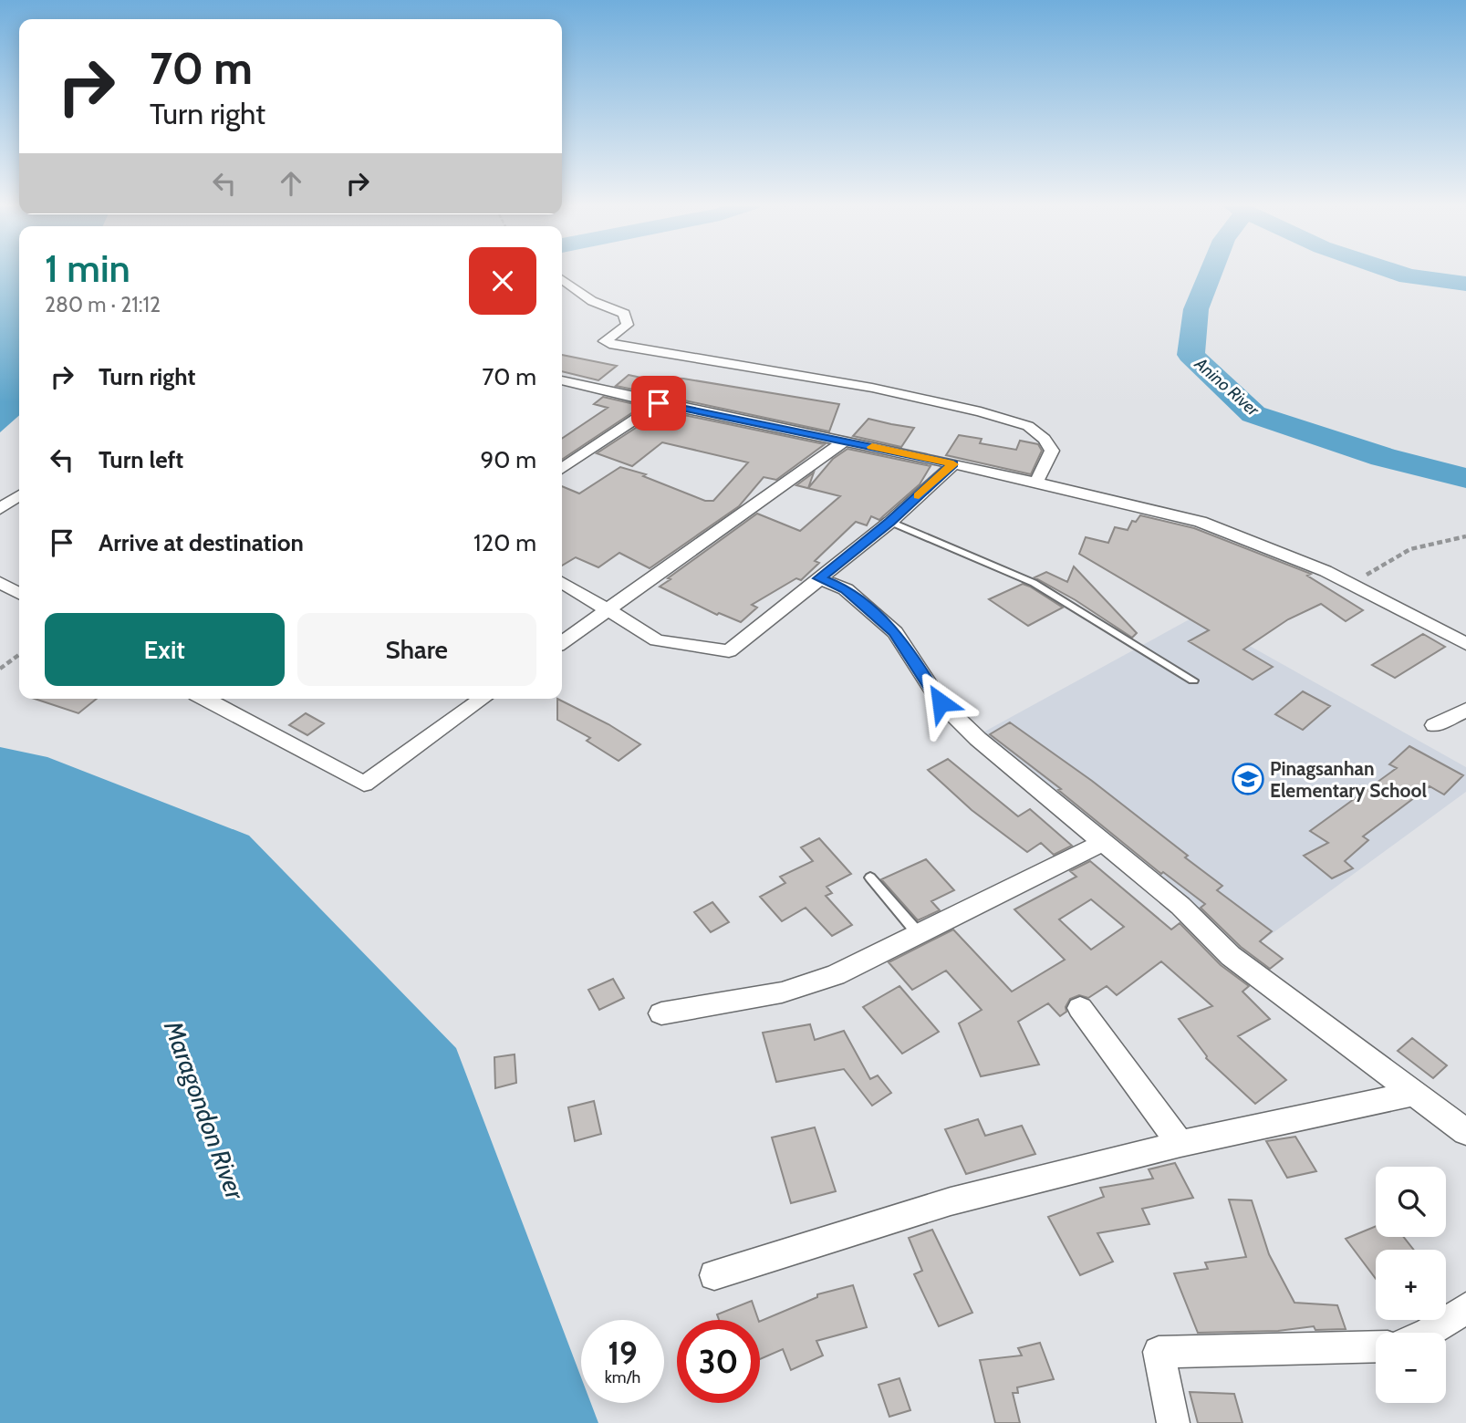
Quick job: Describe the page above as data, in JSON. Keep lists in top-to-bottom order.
{
  "water": ["Anino River", "Maragondon River"],
  "places": {
    "school or university": ["Pinagsanhan Elementary School"]
  },
  "page": {
    "turn": ["70 m", "Turn right"],
    "heading": ["1 min", "280 m · 21:12"],
    "list": [
      {
        "name": "Turn right",
        "value": "70 m"
      },
      {
        "name": "Turn left",
        "value": "90 m"
      },
      {
        "name": "Arrive at destination",
        "value": "120 m"
      }
    ],
    "buttons": ["Exit", "Share"],
    "map_buttons": ["+", "−"],
    "speed": "19 km/h",
    "limit": "30"
  }
}
